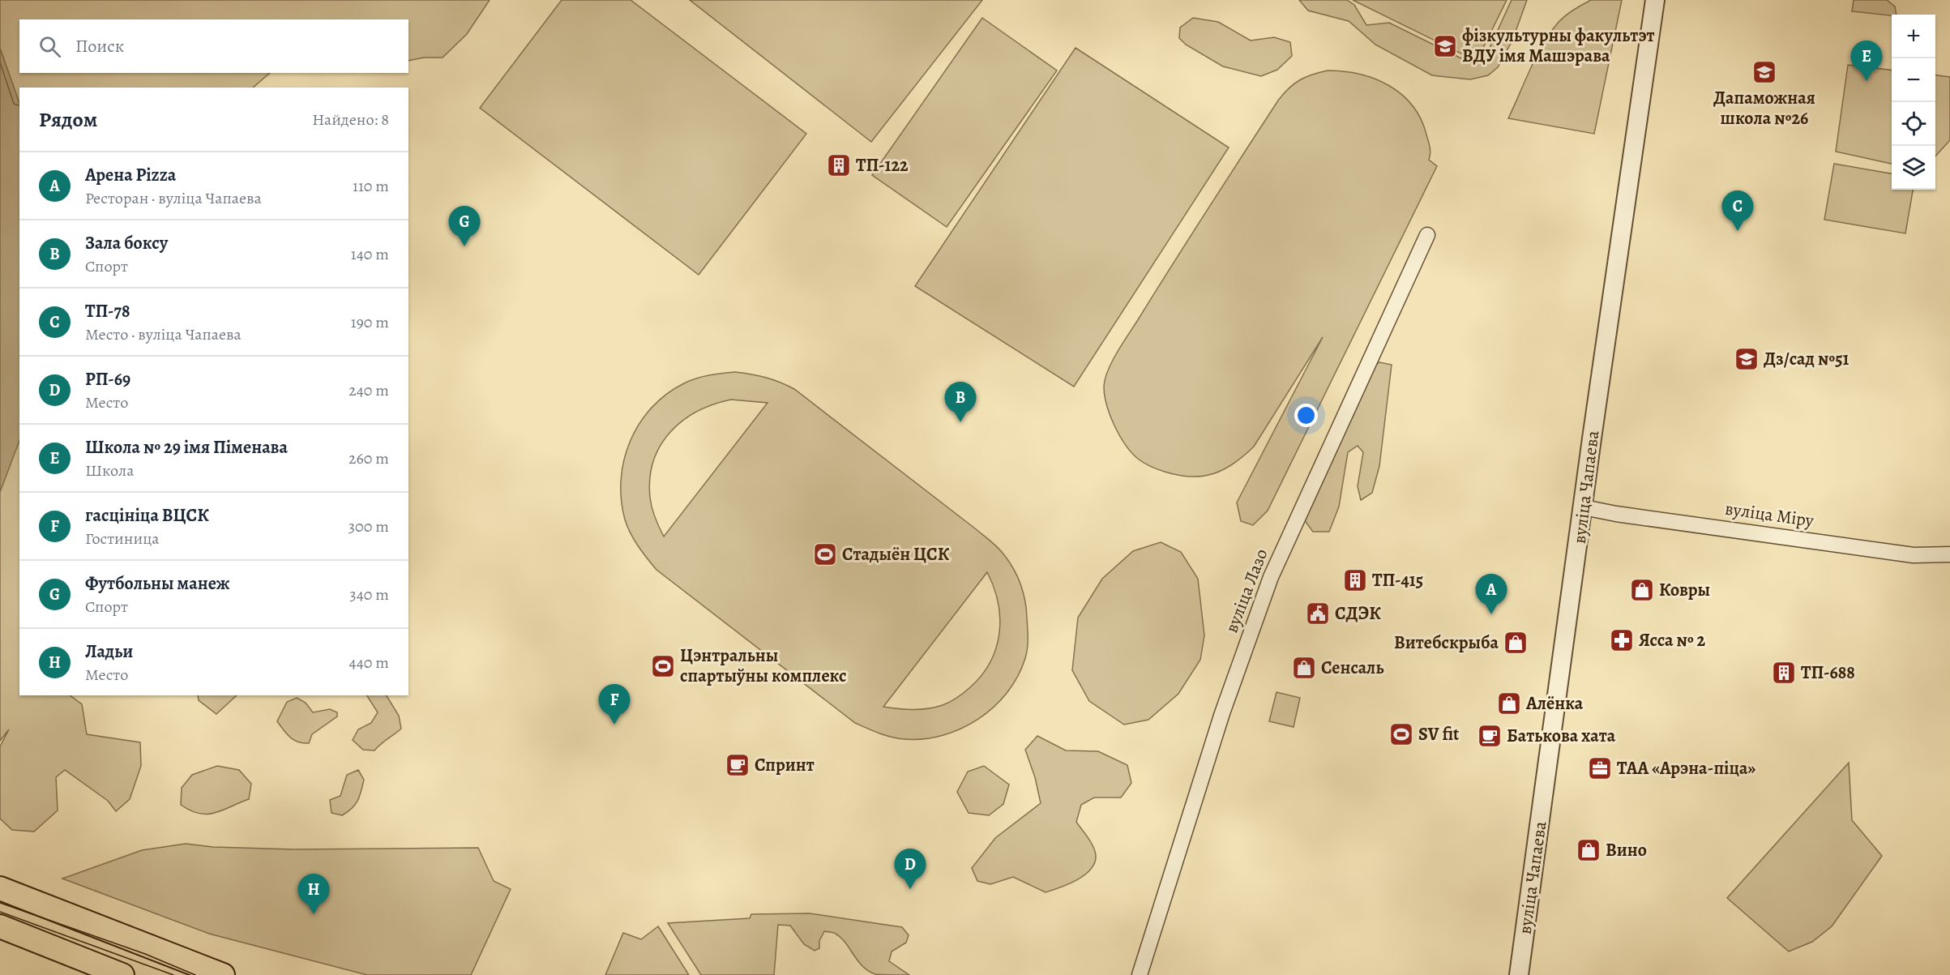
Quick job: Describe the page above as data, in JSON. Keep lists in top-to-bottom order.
{
  "streets": {
    "street": ["вуліца Чапаева", "вуліца Міру", "вуліца Лазо"]
  },
  "crossings": [
    ["вуліца Чапаева", "вуліца Міру"]
  ],
  "places": {
    "school or university": ["фізкультурны факультэт ВДУ імя Машэрава", "Дапаможная школа №26", "Дз/сад №51"],
    "building": ["ТП-122", "ТП-415", "ТП-688"],
    "sports": ["Стадыён ЦСК", "Цэнтральны спартыўны комплекс", "SV fit"],
    "shop": [
      "Ковры",
      "Витебскрыба",
      "Сенсаль",
      "Алёнка",
      "Вино"
    ],
    "public building": ["СДЭК"],
    "pharmacy": ["Ясса № 2"],
    "cafe": ["Батькова хата", "Спринт"],
    "office": ["ТАА «Арэна-піца»"]
  },
  "page": {
    "map_buttons": ["+", "−"],
    "search": "Поиск",
    "pins": [
      "E",
      "C",
      "G",
      "B",
      "A",
      "F",
      "D",
      "H"
    ],
    "heading": ["Рядом", "Найдено: 8"],
    "list": [
      {
        "mark": "A",
        "name": "Арена Pizza",
        "note": "Ресторан · вуліца Чапаева",
        "value": "110 m"
      },
      {
        "mark": "B",
        "name": "Зала боксу",
        "note": "Спорт",
        "value": "140 m"
      },
      {
        "mark": "C",
        "name": "ТП-78",
        "note": "Место · вуліца Чапаева",
        "value": "190 m"
      },
      {
        "mark": "D",
        "name": "РП-69",
        "note": "Место",
        "value": "240 m"
      },
      {
        "mark": "E",
        "name": "Школа № 29 імя Піменава",
        "note": "Школа",
        "value": "260 m"
      },
      {
        "mark": "F",
        "name": "гасцініца ВЦСК",
        "note": "Гостиница",
        "value": "300 m"
      },
      {
        "mark": "G",
        "name": "Футбольны манеж",
        "note": "Спорт",
        "value": "340 m"
      },
      {
        "mark": "H",
        "name": "Ладьи",
        "note": "Место",
        "value": "440 m"
      }
    ]
  }
}
